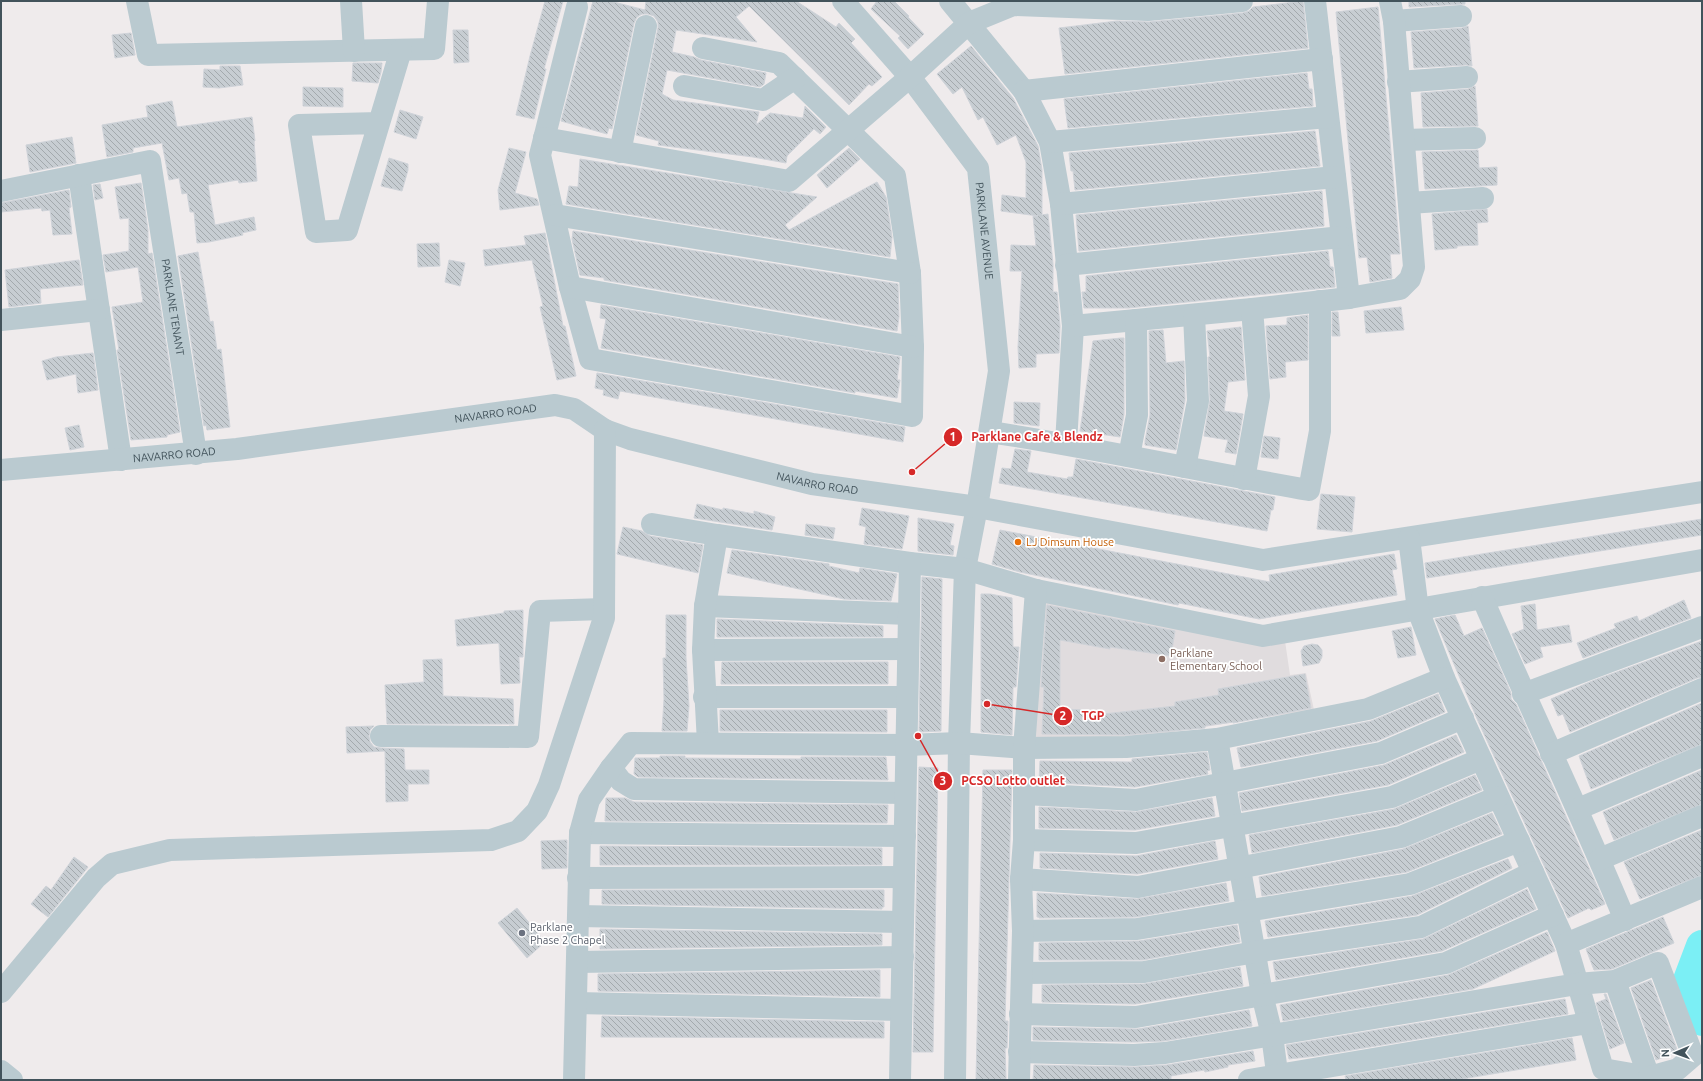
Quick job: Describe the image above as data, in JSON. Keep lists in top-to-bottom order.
{
  "streets": {
    "street": ["PARKLANE AVENUE", "PARKLANE TENANT", "NAVARRO ROAD"]
  },
  "crossings": [
    ["PARKLANE AVENUE", "NAVARRO ROAD"],
    ["PARKLANE TENANT", "NAVARRO ROAD"]
  ],
  "places": [
    "Parklane Cafe & Blendz",
    "LJ Dimsum House",
    "Parklane Elementary School",
    "TGP",
    "PCSO Lotto outlet",
    "Parklane Phase 2 Chapel"
  ],
  "north": "left"
}
